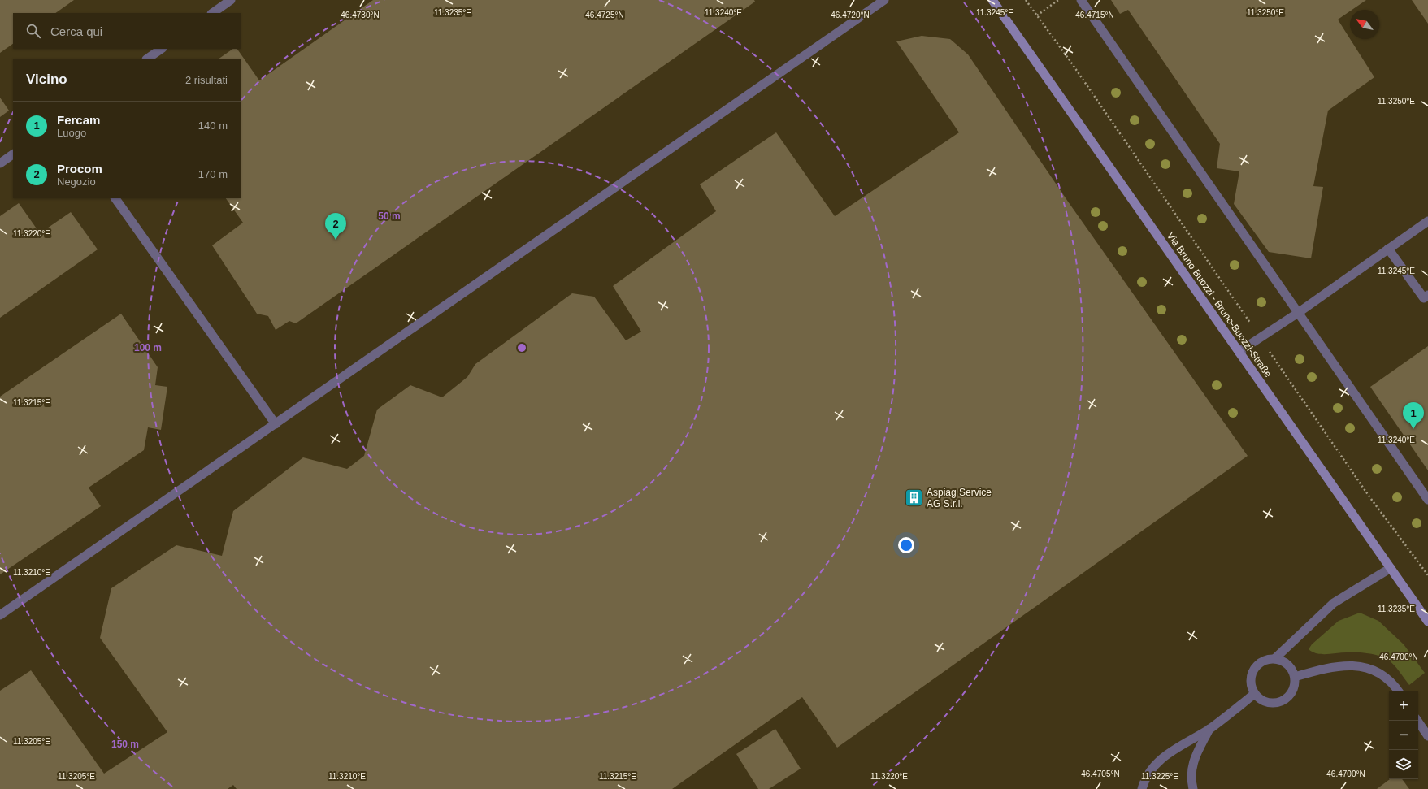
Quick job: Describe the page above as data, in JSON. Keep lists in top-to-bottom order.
{
  "streets": {
    "main road": ["Via Bruno Buozzi - Bruno-Buozzi-Straße"]
  },
  "places": {
    "building": ["Aspiag Service AG S.r.l."]
  },
  "north": "top left",
  "page": {
    "search": "Cerca qui",
    "heading": ["Vicino", "2 risultati"],
    "list": [
      {
        "mark": "1",
        "name": "Fercam",
        "note": "Luogo",
        "value": "140 m"
      },
      {
        "mark": "2",
        "name": "Procom",
        "note": "Negozio",
        "value": "170 m"
      }
    ],
    "pins": ["2", "1"],
    "map_buttons": ["+", "−"]
  },
  "coordinates": [
    "11.3235°E",
    "11.3240°E",
    "11.3245°E",
    "11.3250°E",
    "46.4730°N",
    "46.4725°N",
    "46.4720°N",
    "46.4715°N",
    "11.3220°E",
    "11.3215°E",
    "11.3210°E",
    "46.4700°N",
    "11.3205°E",
    "46.4705°N",
    "11.3225°E"
  ],
  "rings": ["50 m", "100 m", "150 m"]
}
